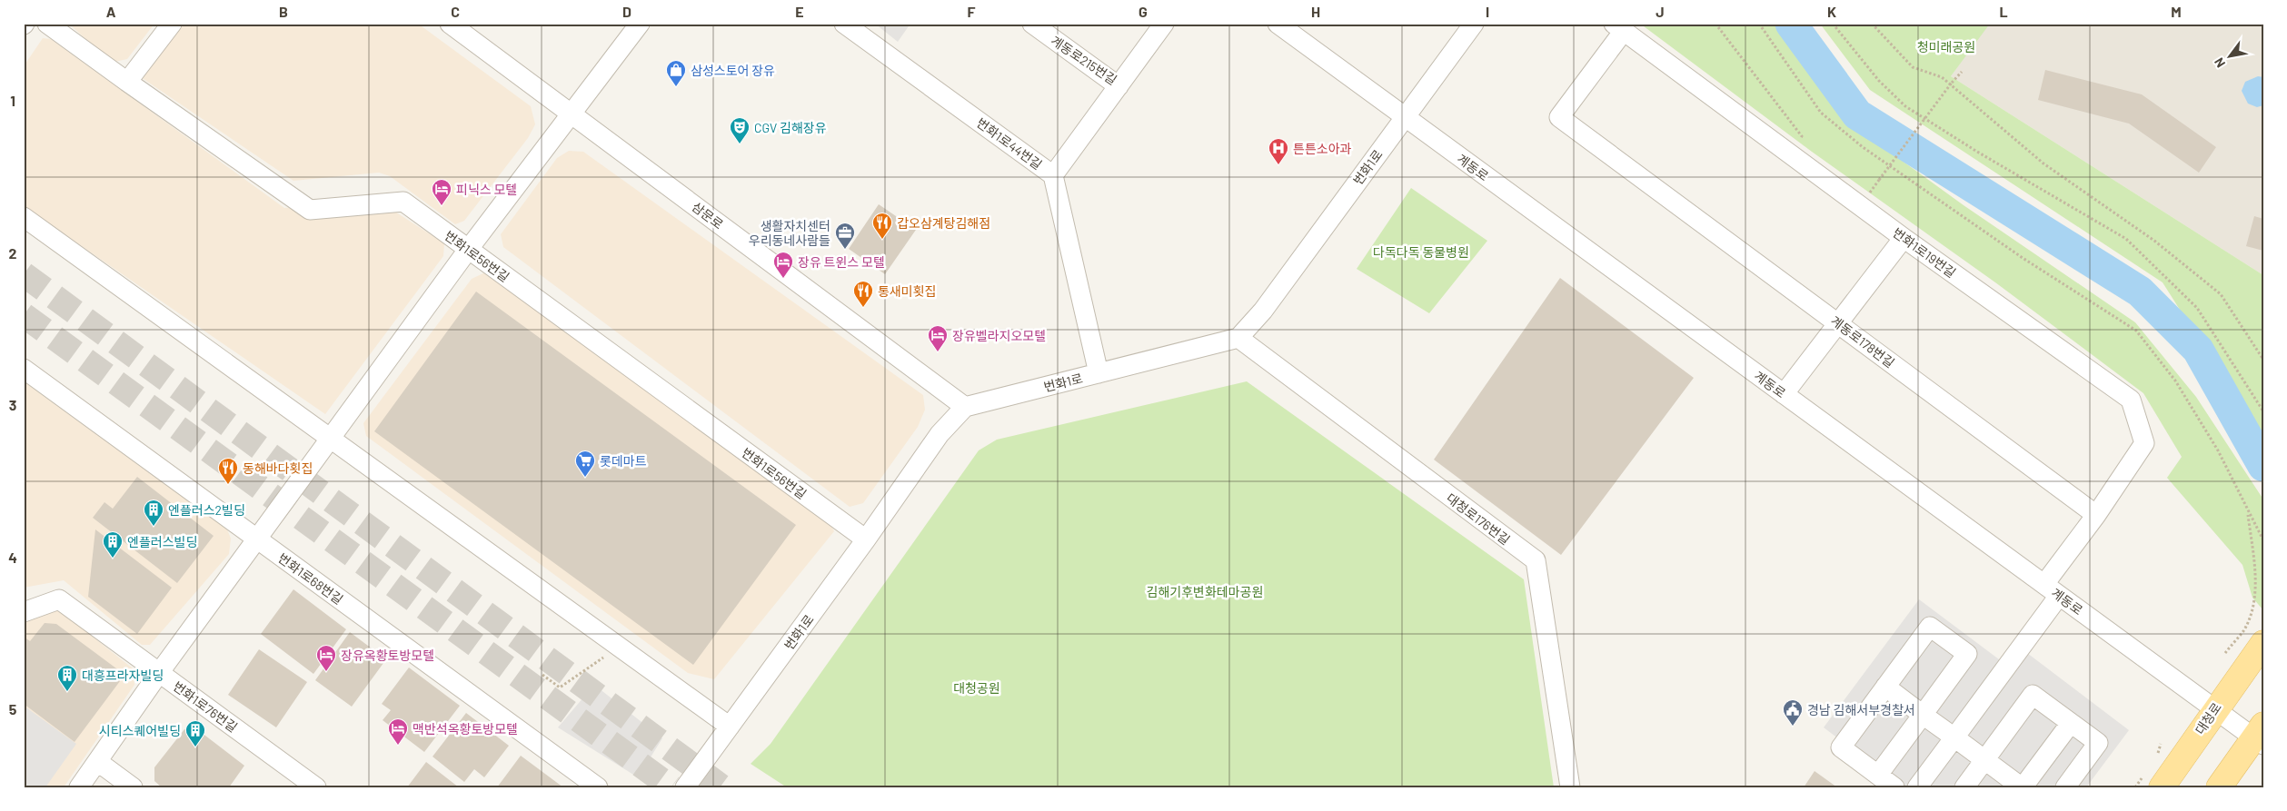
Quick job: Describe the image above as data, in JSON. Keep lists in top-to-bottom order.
{
  "streets": {
    "main road": ["대청로"],
    "street": [
      "계동로215번길",
      "번화1로44번길",
      "번화1로",
      "계동로",
      "삼문로",
      "번화1로19번길",
      "번화1로56번길",
      "계동로178번길",
      "대청로176번길",
      "번화1로68번길",
      "번화1로76번길"
    ]
  },
  "crossings": [
    ["번화1로44번길", "번화1로"],
    ["번화1로", "계동로"],
    ["번화1로", "삼문로"],
    ["번화1로", "번화1로56번길"],
    ["번화1로", "대청로176번길"],
    ["계동로", "대청로"],
    ["번화1로19번길", "계동로178번길"]
  ],
  "parks": [
    "청미래공원",
    "다독다독 동물병원",
    "김해기후변화테마공원",
    "대청공원"
  ],
  "places": {
    "shop": ["삼성스토어 장유"],
    "theatre": ["CGV 김해장유"],
    "hospital": ["튼튼소아과"],
    "hotel": [
      "피닉스 모텔",
      "장유 트윈스 모텔",
      "장유벨라지오모텔",
      "장유옥황토방모텔",
      "맥반석옥황토방모텔"
    ],
    "restaurant": ["갑오삼계탕김해점", "통새미횟집", "동해바다횟집"],
    "office": ["생활자치센터 우리동네사람들"],
    "supermarket": ["롯데마트"],
    "building": [
      "엔플러스2빌딩",
      "엔플러스빌딩",
      "대흥프라자빌딩",
      "시티스퀘어빌딩"
    ],
    "public building": ["경남 김해서부경찰서"]
  },
  "north": "bottom left",
  "grid": {
    "columns": [
      "A",
      "B",
      "C",
      "D",
      "E",
      "F",
      "G",
      "H",
      "I",
      "J",
      "K",
      "L",
      "M"
    ],
    "rows": [
      "1",
      "2",
      "3",
      "4",
      "5"
    ]
  }
}
